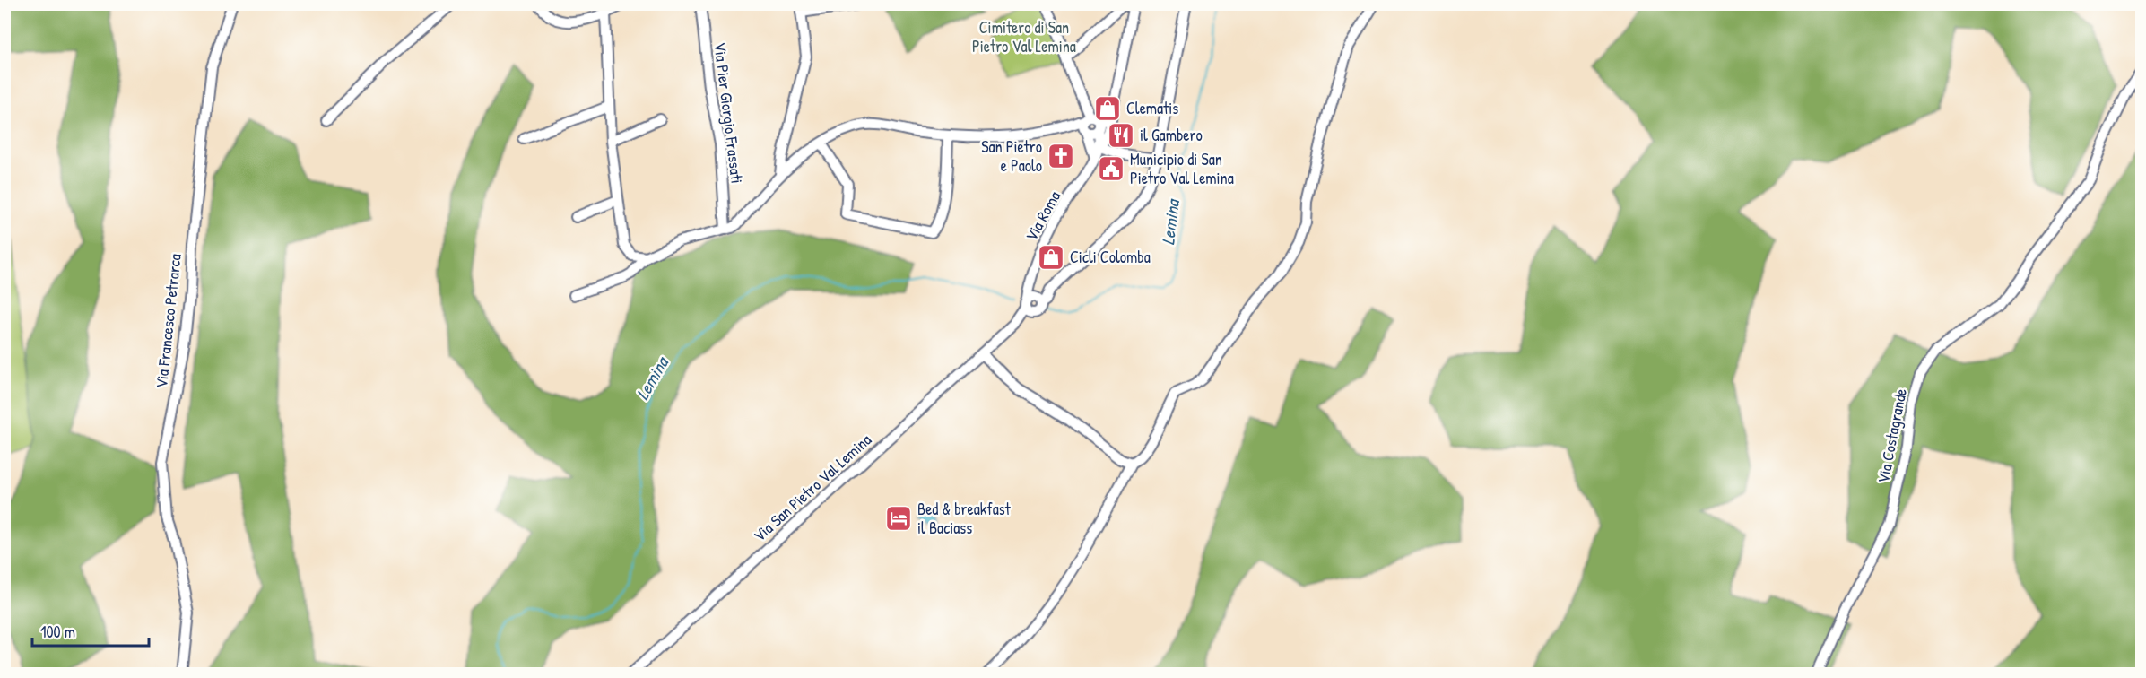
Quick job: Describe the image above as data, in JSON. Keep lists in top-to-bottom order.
{
  "streets": {
    "street": [
      "Via Pier Giorgio Frassati",
      "Via Roma",
      "Via Francesco Petrarca",
      "Via Costagrande",
      "Via San Pietro Val Lemina"
    ]
  },
  "crossings": [
    ["Via Roma", "Via San Pietro Val Lemina"]
  ],
  "water": ["Lemina"],
  "parks": ["Cimitero di San Pietro Val Lemina"],
  "places": {
    "shop": ["Clematis", "Cicli Colomba"],
    "restaurant": ["il Gambero"],
    "church": ["San Pietro e Paolo"],
    "public building": ["Municipio di San Pietro Val Lemina"],
    "hotel": ["Bed & breakfast il Baciass"]
  },
  "scale_bar": "100 m"
}
